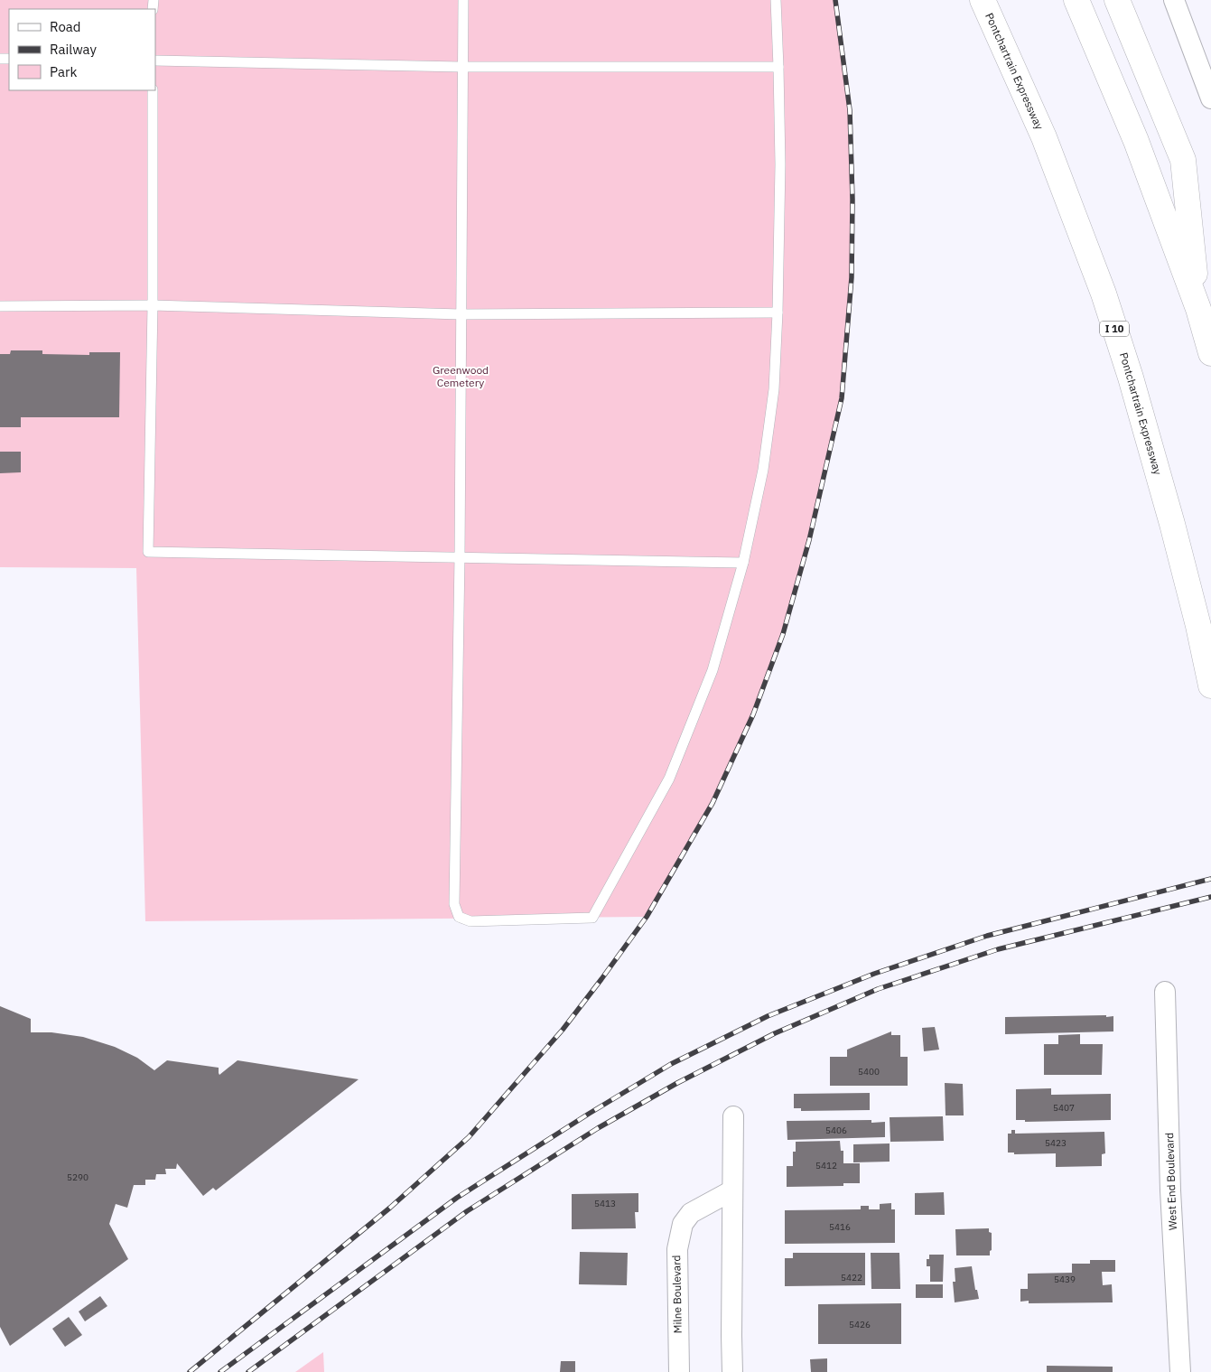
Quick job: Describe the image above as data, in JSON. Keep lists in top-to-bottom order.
{
  "streets": {
    "highway": ["Pontchartrain Expressway", "I 10"],
    "street": ["West End Boulevard", "Milne Boulevard"]
  },
  "parks": ["Greenwood Cemetery"],
  "house_numbers": [
    "5400",
    "5407",
    "5406",
    "5423",
    "5412",
    "5290",
    "5413",
    "5416",
    "5422",
    "5439",
    "5426"
  ],
  "legend": ["Road", "Railway", "Park"]
}
